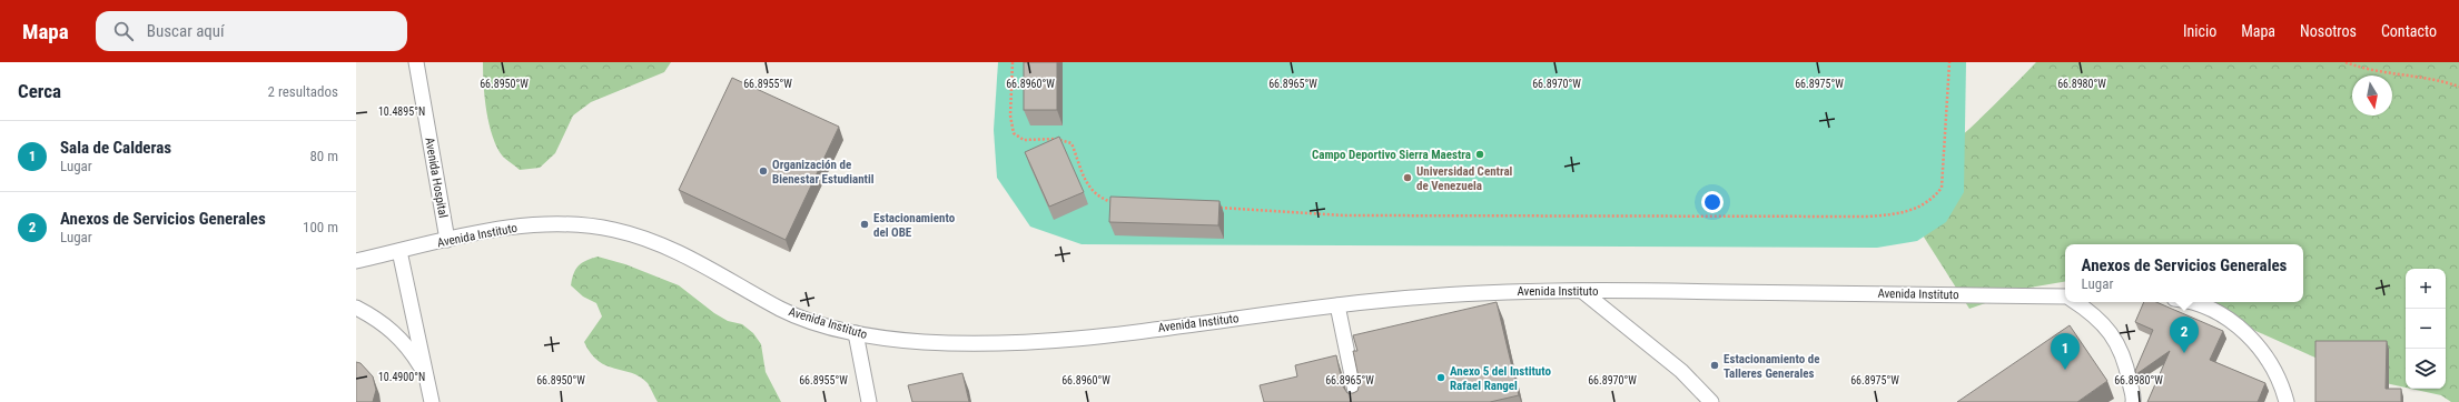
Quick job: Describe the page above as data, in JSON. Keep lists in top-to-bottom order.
{
  "streets": {
    "lane": ["Avenida Hospital", "Avenida Instituto"]
  },
  "crossings": [
    ["Avenida Hospital", "Avenida Instituto"]
  ],
  "places": [
    "Campo Deportivo Sierra Maestra",
    "Organización de Bienestar Estudiantil",
    "Universidad Central de Venezuela",
    "Estacionamiento del OBE",
    "Estacionamiento de Talleres Generales",
    "Anexo 5 del Instituto Rafael Rangel"
  ],
  "north": "bottom",
  "page": {
    "header": "Mapa",
    "search": "Buscar aquí",
    "nav": [
      "Inicio",
      "Mapa",
      "Nosotros",
      "Contacto"
    ],
    "heading": ["Cerca", "2 resultados"],
    "list": [
      {
        "mark": "1",
        "name": "Sala de Calderas",
        "note": "Lugar",
        "value": "80 m"
      },
      {
        "mark": "2",
        "name": "Anexos de Servicios Generales",
        "note": "Lugar",
        "value": "100 m"
      }
    ],
    "popup": ["Anexos de Servicios Generales", "Lugar"],
    "map_buttons": ["+", "−"],
    "pins": ["2", "1"]
  },
  "coordinates": [
    "66.8950°W",
    "66.8955°W",
    "66.8960°W",
    "66.8965°W",
    "66.8970°W",
    "66.8975°W",
    "66.8980°W",
    "10.4895°N",
    "10.4900°N"
  ]
}
